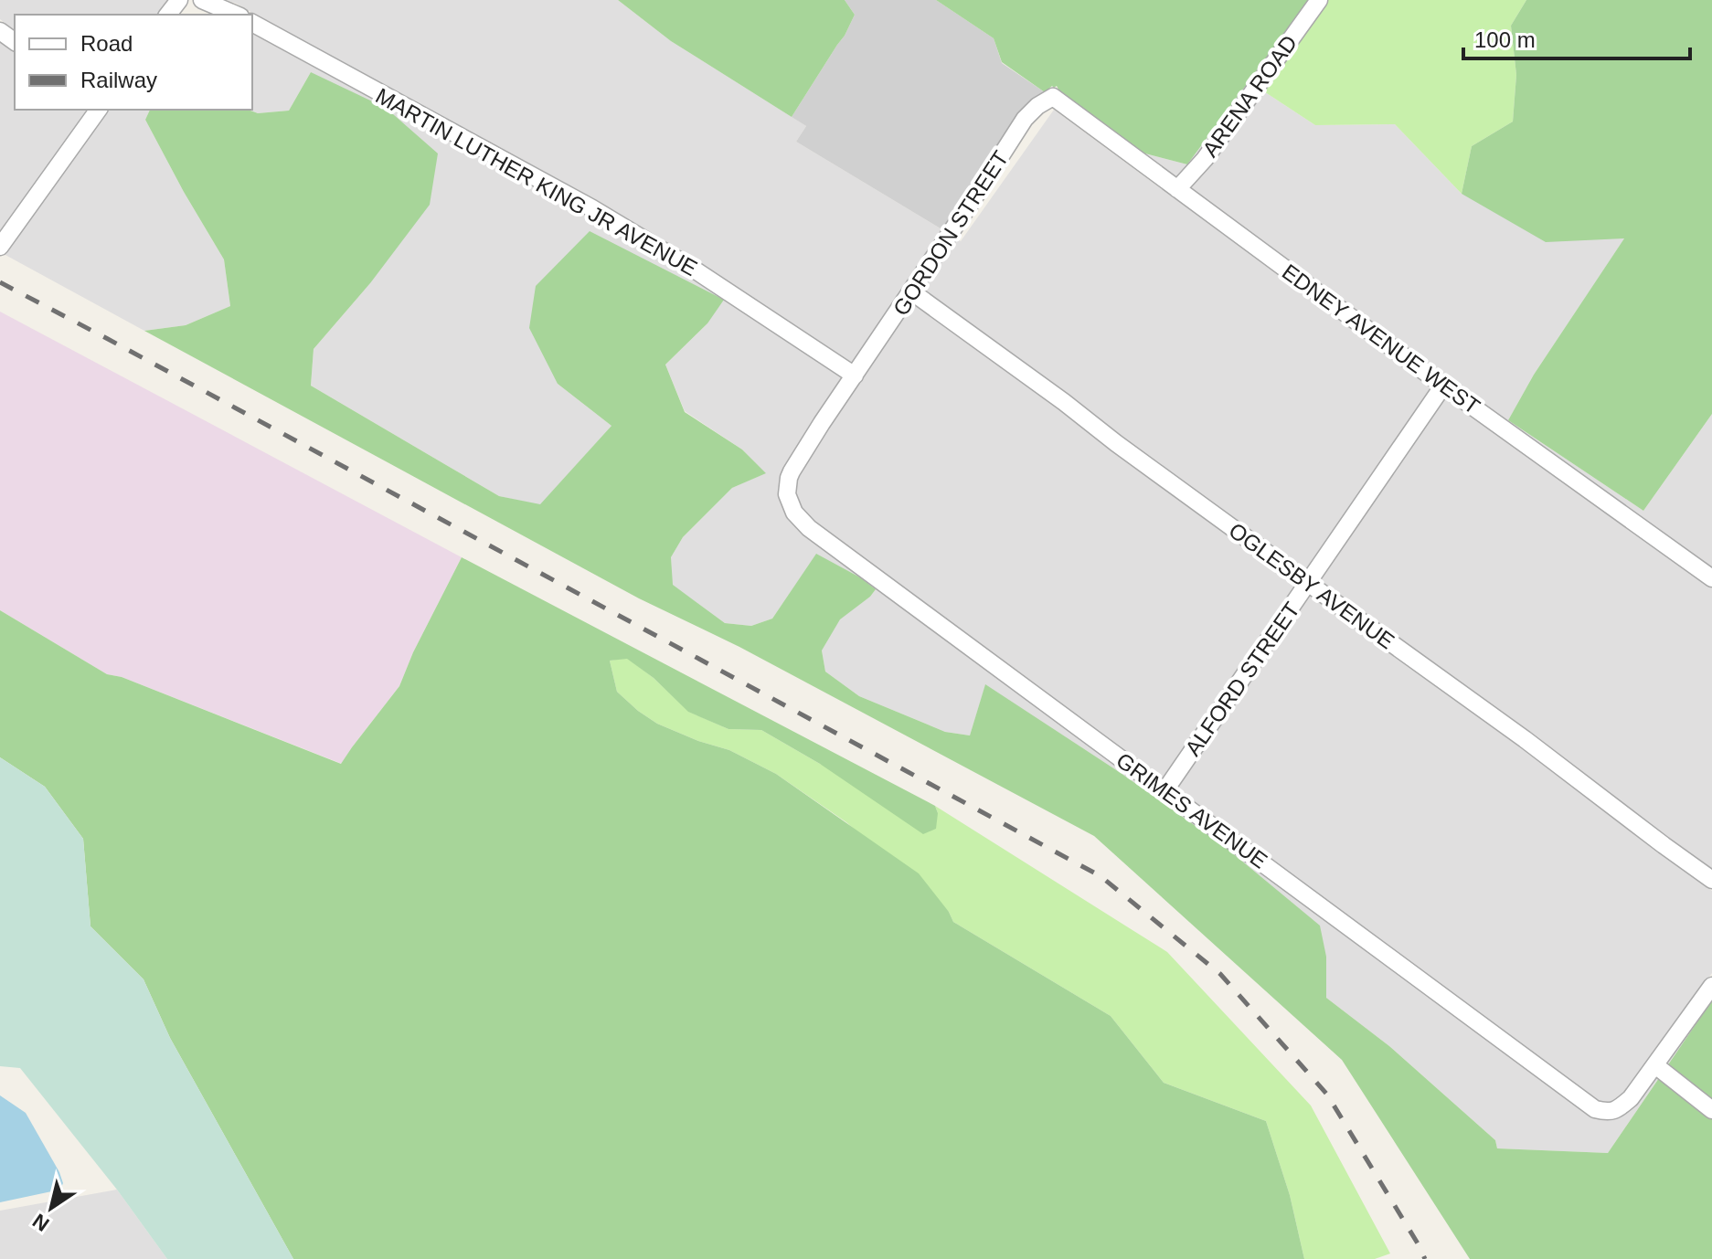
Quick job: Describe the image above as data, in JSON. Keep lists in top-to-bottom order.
{
  "streets": {
    "street": [
      "ARENA ROAD",
      "MARTIN LUTHER KING JR AVENUE",
      "GORDON STREET",
      "EDNEY AVENUE WEST",
      "OGLESBY AVENUE",
      "ALFORD STREET",
      "GRIMES AVENUE"
    ]
  },
  "crossings": [
    ["ARENA ROAD", "EDNEY AVENUE WEST"],
    ["MARTIN LUTHER KING JR AVENUE", "GORDON STREET"],
    ["MARTIN LUTHER KING JR AVENUE", "GRIMES AVENUE"],
    ["GORDON STREET", "EDNEY AVENUE WEST"],
    ["GORDON STREET", "OGLESBY AVENUE"],
    ["GORDON STREET", "GRIMES AVENUE"],
    ["EDNEY AVENUE WEST", "ALFORD STREET"],
    ["OGLESBY AVENUE", "ALFORD STREET"],
    ["ALFORD STREET", "GRIMES AVENUE"]
  ],
  "legend": ["Road", "Railway"],
  "scale_bar": "100 m",
  "north": "bottom left"
}
